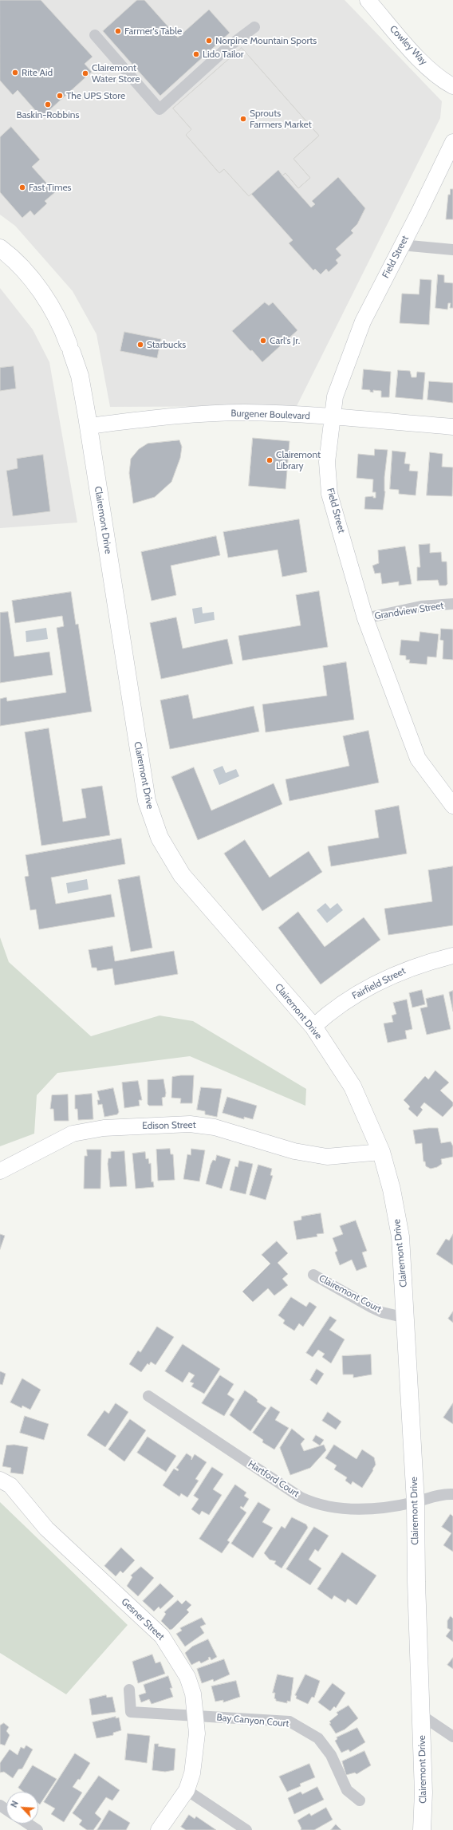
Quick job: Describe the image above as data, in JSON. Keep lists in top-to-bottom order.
{
  "streets": {
    "main road": ["Clairemont Drive"],
    "street": [
      "Cowley Way",
      "Field Street",
      "Burgener Boulevard",
      "Grandview Street",
      "Fairfield Street",
      "Edison Street",
      "Clairemont Court",
      "Hartford Court",
      "Gesner Street",
      "Bay Canyon Court"
    ]
  },
  "crossings": [
    ["Field Street", "Burgener Boulevard"],
    ["Field Street", "Grandview Street"],
    ["Burgener Boulevard", "Clairemont Drive"],
    ["Clairemont Drive", "Fairfield Street"],
    ["Clairemont Drive", "Edison Street"],
    ["Clairemont Drive", "Clairemont Court"],
    ["Clairemont Drive", "Hartford Court"],
    ["Gesner Street", "Bay Canyon Court"]
  ],
  "places": [
    "Farmer's Table",
    "Norpine Mountain Sports",
    "Lido Tailor",
    "Rite Aid",
    "Clairemont Water Store",
    "The UPS Store",
    "Baskin-Robbins",
    "Sprouts Farmers Market",
    "Fast Times",
    "Carl's Jr.",
    "Starbucks",
    "Clairemont Library"
  ],
  "north": "top left"
}
